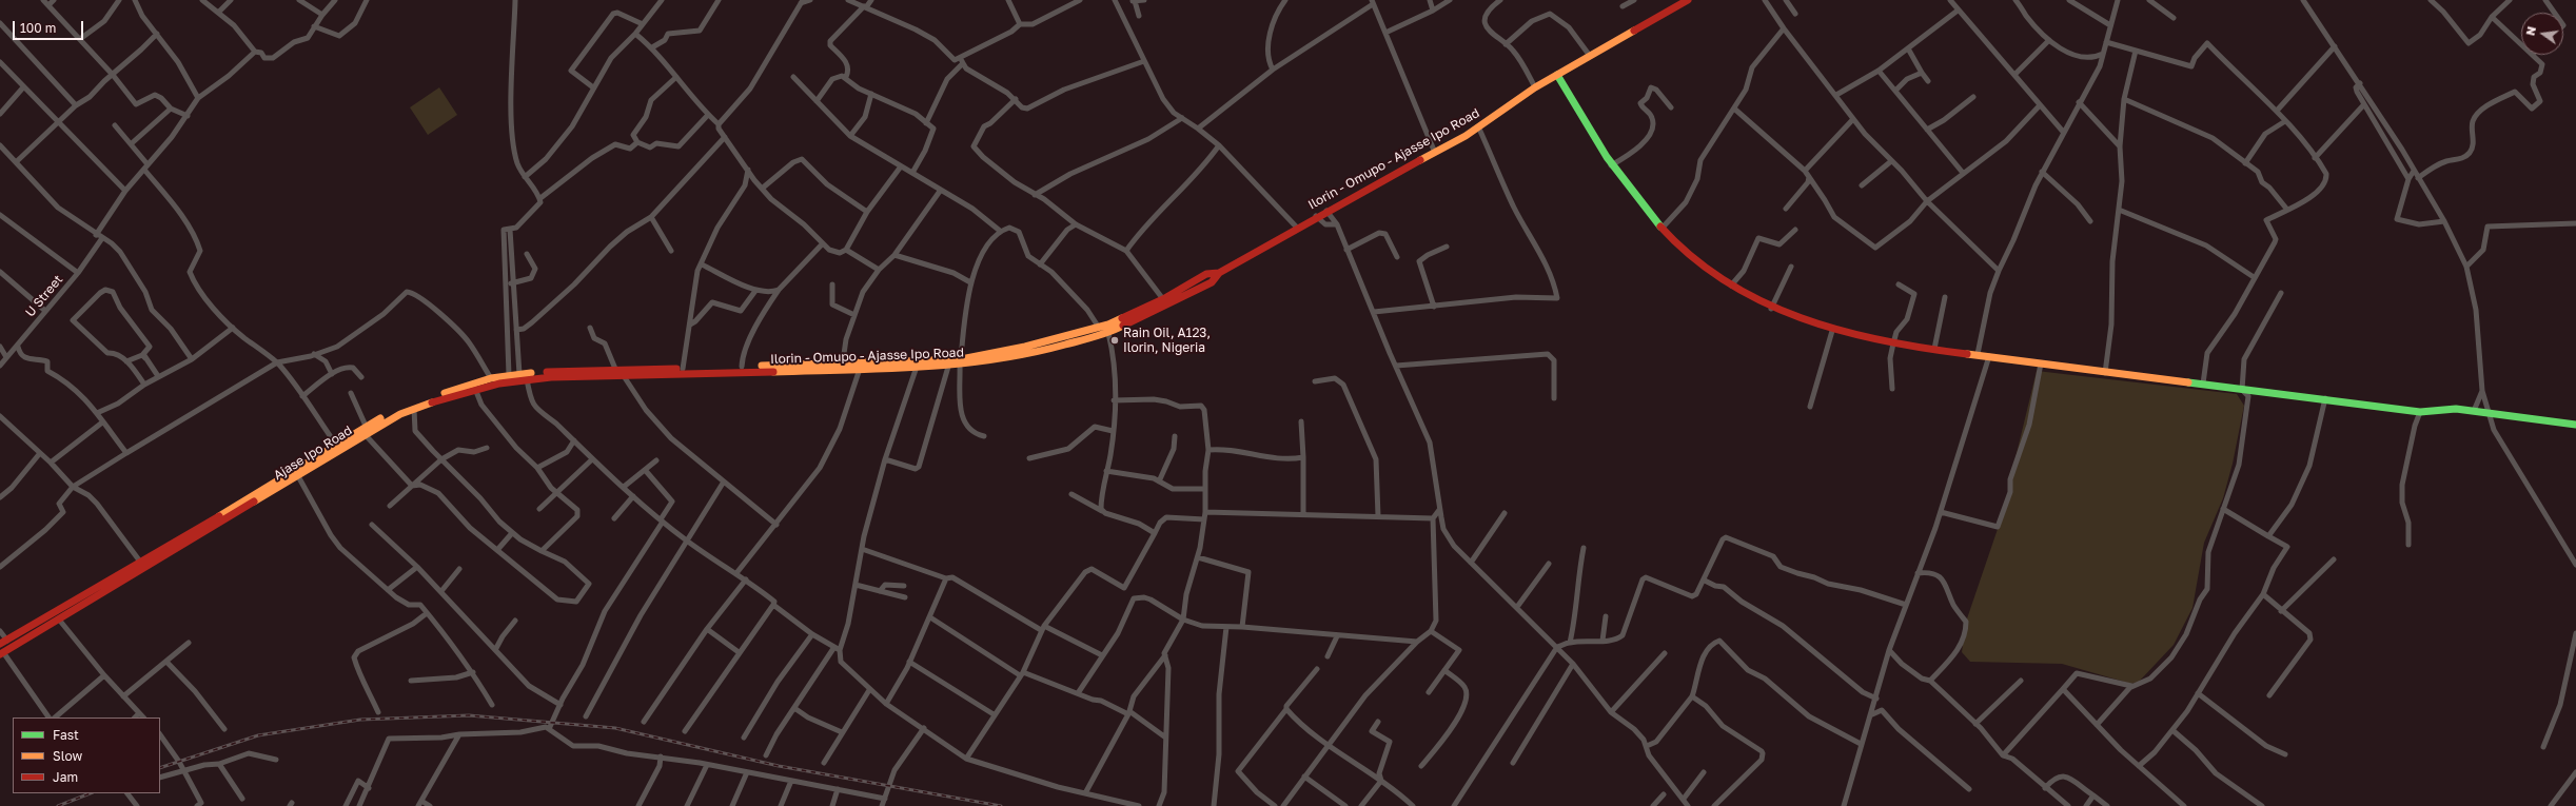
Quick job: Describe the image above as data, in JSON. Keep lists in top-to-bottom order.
{
  "streets": {
    "main road": ["Ilorin - Omupo - Ajasse Ipo Road", "Ajase Ipo Road"],
    "street": ["U Street"]
  },
  "crossings": [
    ["Ilorin - Omupo - Ajasse Ipo Road", "Ajase Ipo Road"]
  ],
  "places": ["Rain Oil, A123, Ilorin, Nigeria"],
  "legend": ["Fast", "Slow", "Jam"],
  "scale_bar": "100 m",
  "north": "left"
}
